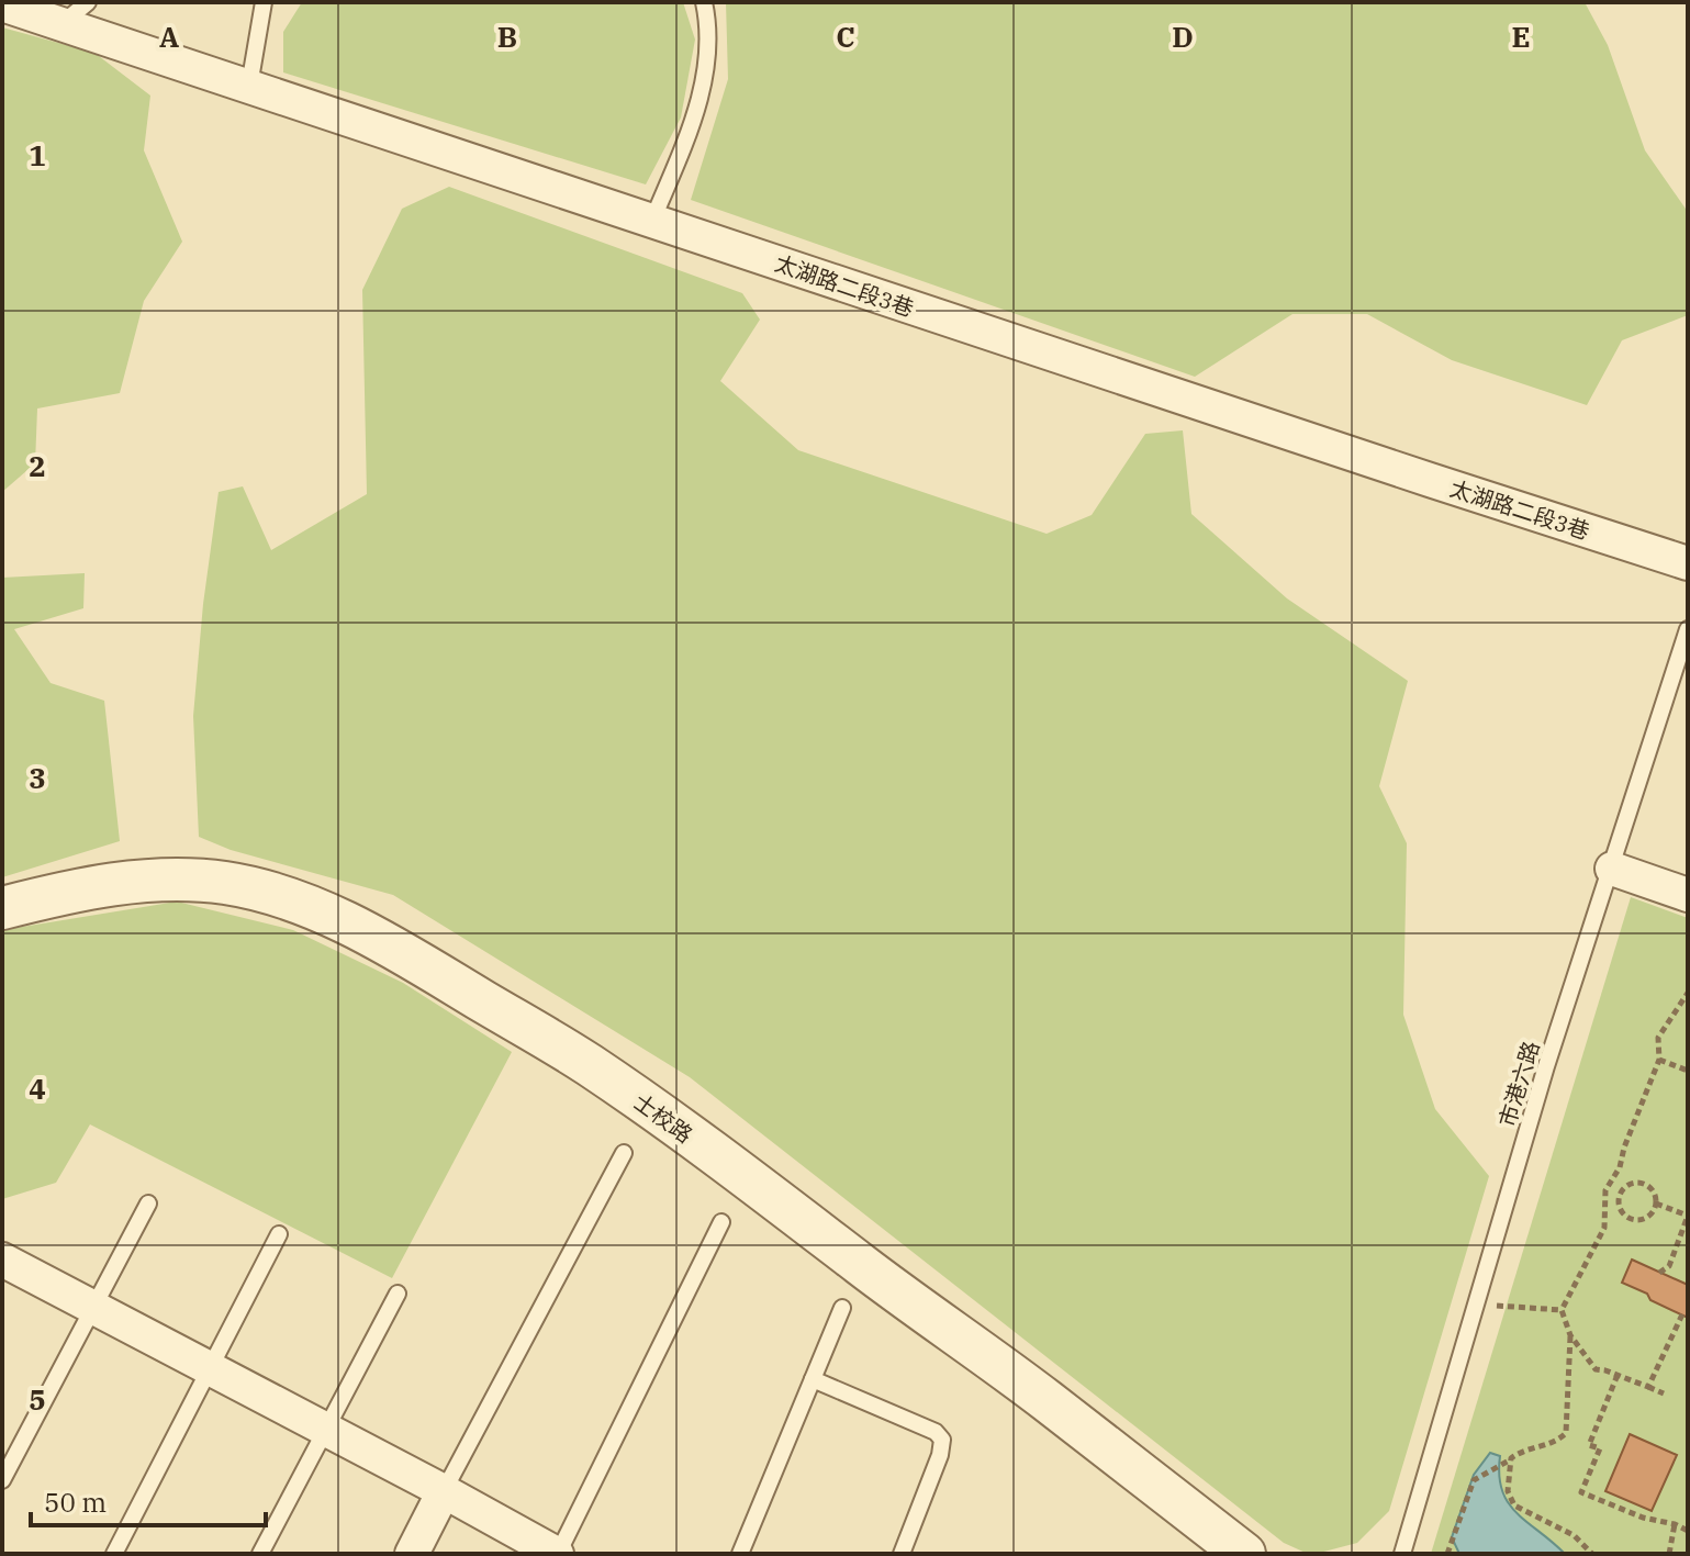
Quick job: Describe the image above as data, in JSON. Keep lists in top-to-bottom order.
{
  "streets": {
    "street": ["太湖路二段3巷", "士校路"],
    "lane": ["市港六路"]
  },
  "scale_bar": "50 m",
  "grid": {
    "columns": [
      "A",
      "B",
      "C",
      "D",
      "E"
    ],
    "rows": [
      "1",
      "2",
      "3",
      "4",
      "5"
    ]
  }
}
